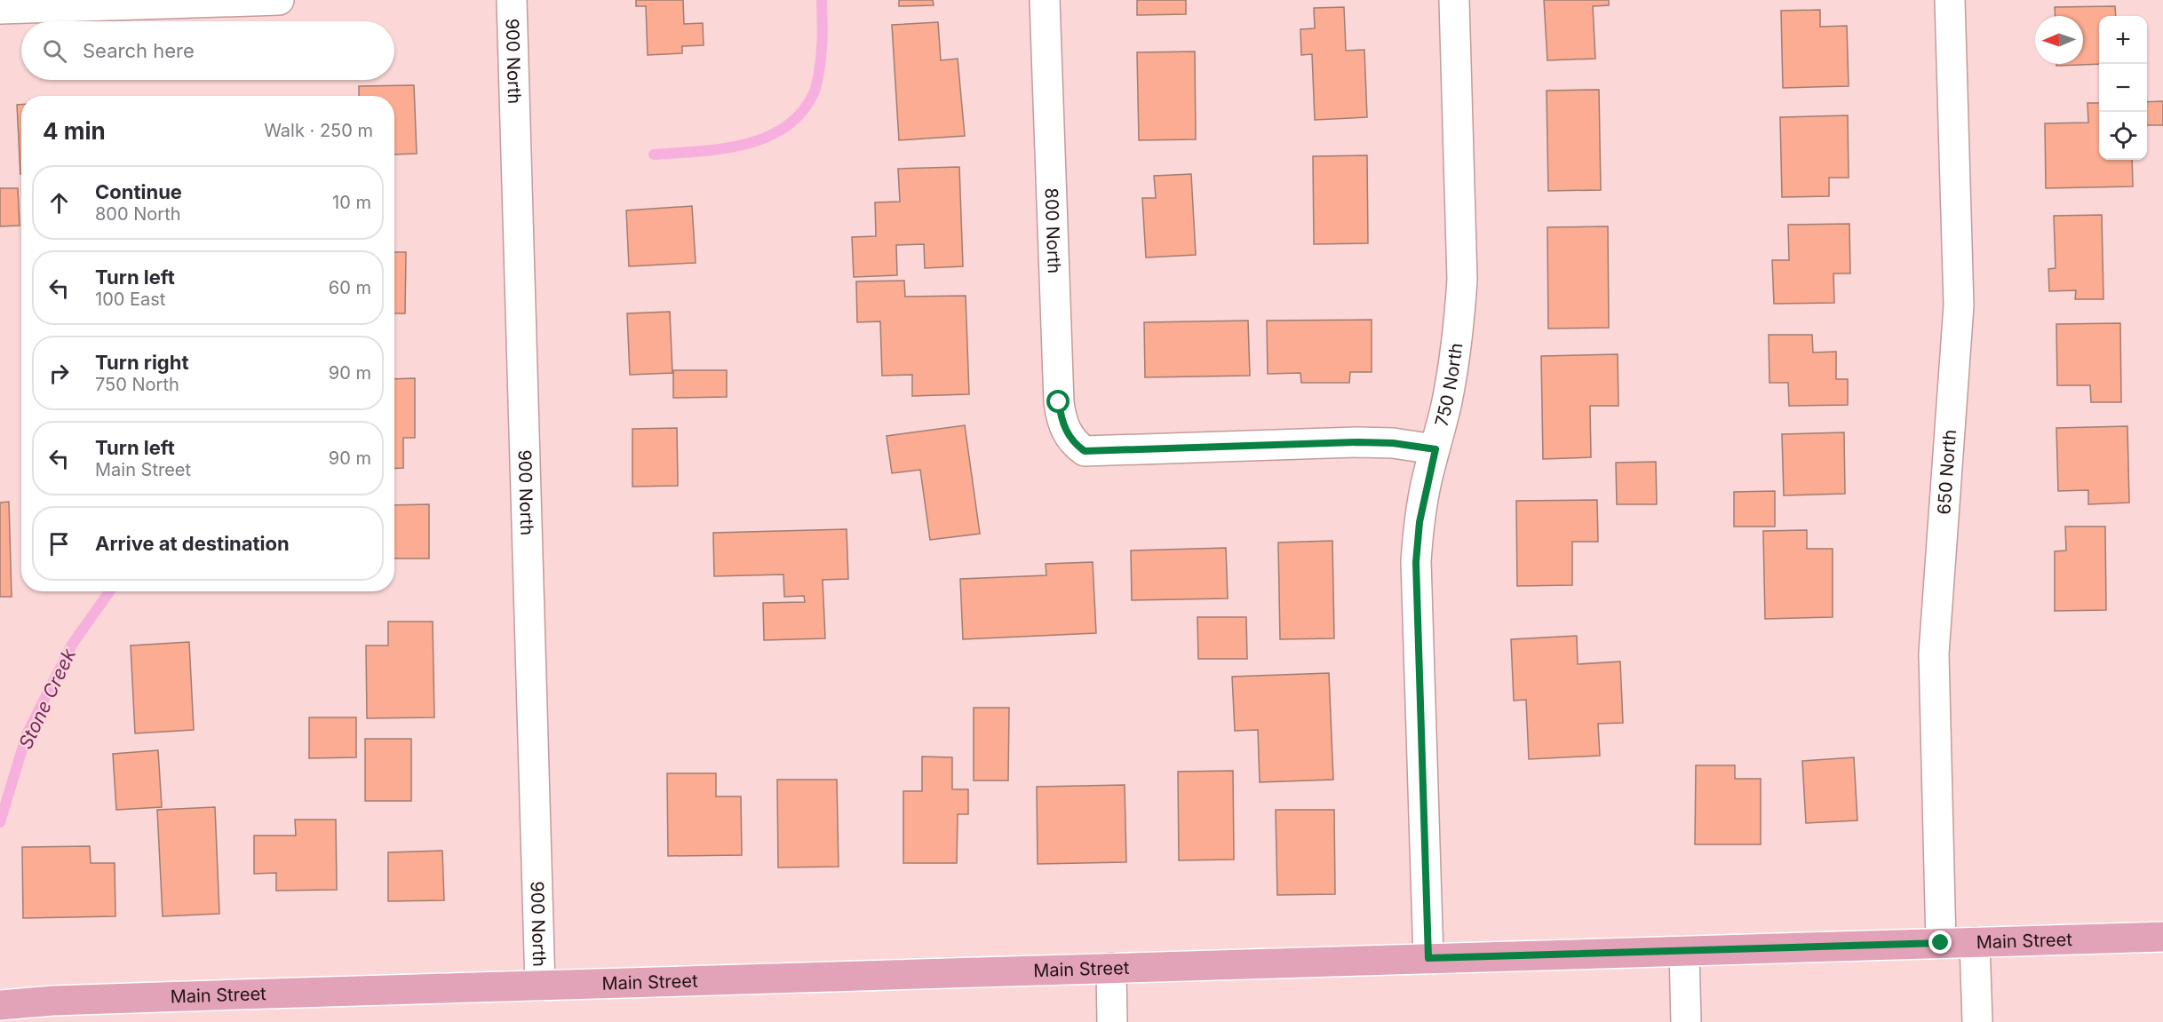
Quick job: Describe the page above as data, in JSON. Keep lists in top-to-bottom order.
{
  "streets": {
    "main road": ["Main Street"],
    "street": [
      "900 North",
      "800 North",
      "750 North",
      "650 North"
    ]
  },
  "crossings": [
    ["900 North", "Main Street"],
    ["800 North", "750 North"],
    ["750 North", "Main Street"],
    ["650 North", "Main Street"]
  ],
  "water": ["Stone Creek"],
  "north": "left",
  "page": {
    "map_buttons": ["+", "−"],
    "search": "Search here",
    "heading": ["4 min", "Walk · 250 m"],
    "list": [
      ["Continue", "800 North", "10 m"],
      ["Turn left", "100 East", "60 m"],
      ["Turn right", "750 North", "90 m"],
      ["Turn left", "Main Street", "90 m"],
      "Arrive at destination"
    ]
  }
}
